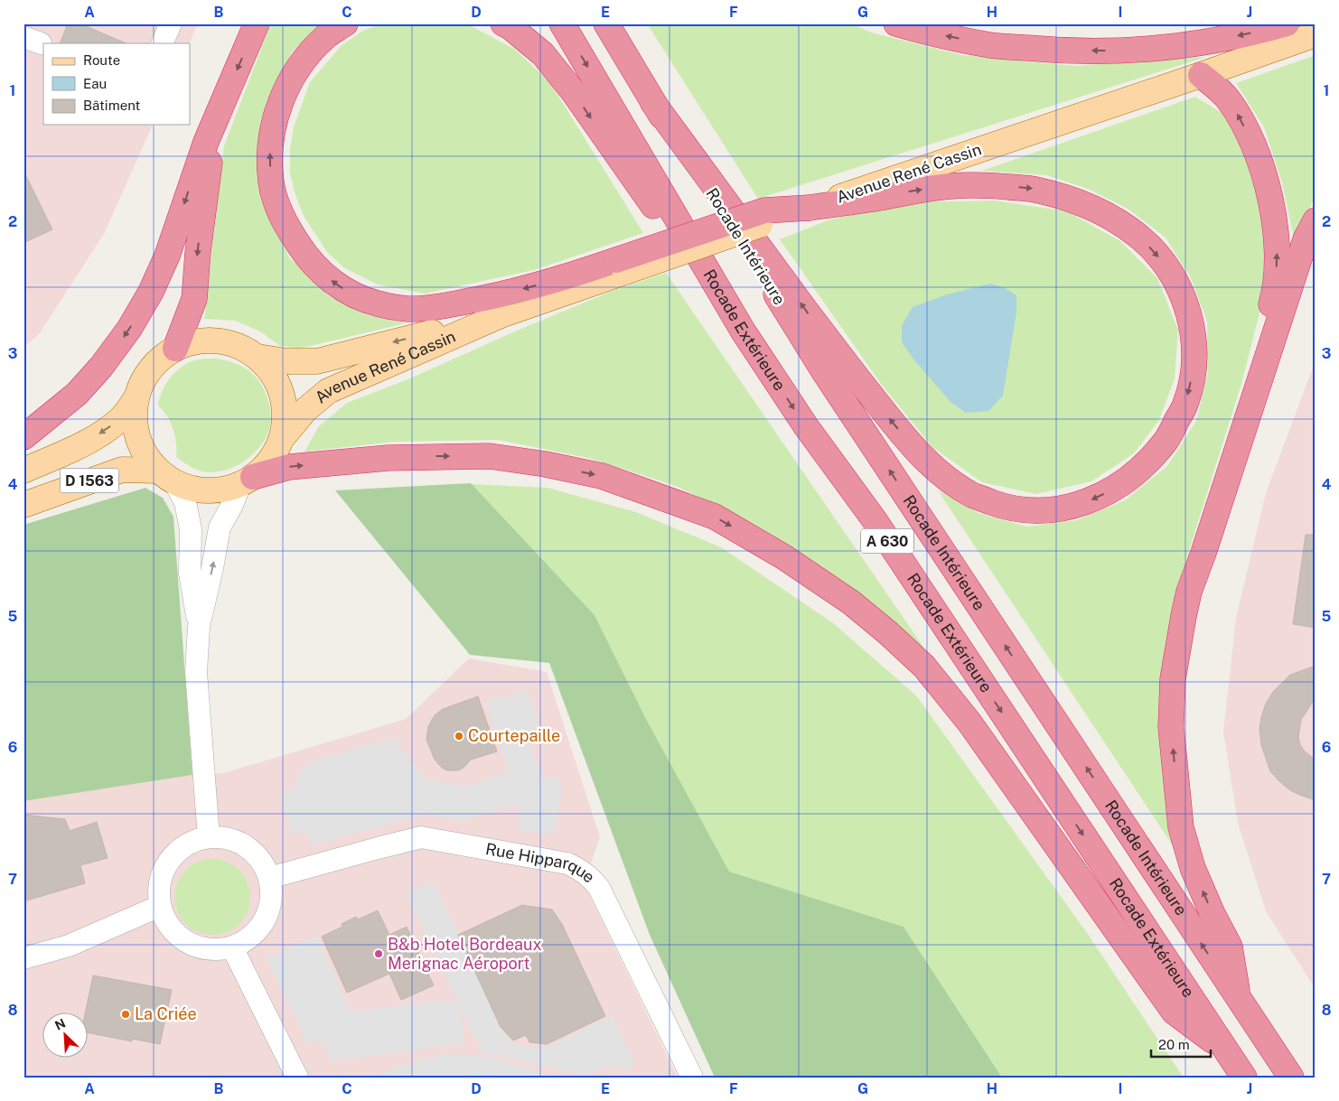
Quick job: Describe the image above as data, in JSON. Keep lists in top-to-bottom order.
{
  "streets": {
    "highway": ["Rocade Intérieure", "Rocade Extérieure", "A 630"],
    "main road": ["Avenue René Cassin", "D 1563"],
    "street": ["Rue Hipparque"]
  },
  "crossings": [
    ["Avenue René Cassin", "D 1563"]
  ],
  "one_way": ["Rocade Intérieure", "Rocade Extérieure"],
  "places": ["Courtepaille", "B&b Hotel Bordeaux Merignac Aéroport", "La Criée"],
  "legend": ["Route", "Eau", "Bâtiment"],
  "scale_bar": "20 m",
  "north": "top left",
  "grid": {
    "columns": [
      "A",
      "B",
      "C",
      "D",
      "E",
      "F",
      "G",
      "H",
      "I",
      "J"
    ],
    "rows": [
      "1",
      "2",
      "3",
      "4",
      "5",
      "6",
      "7",
      "8"
    ]
  }
}
